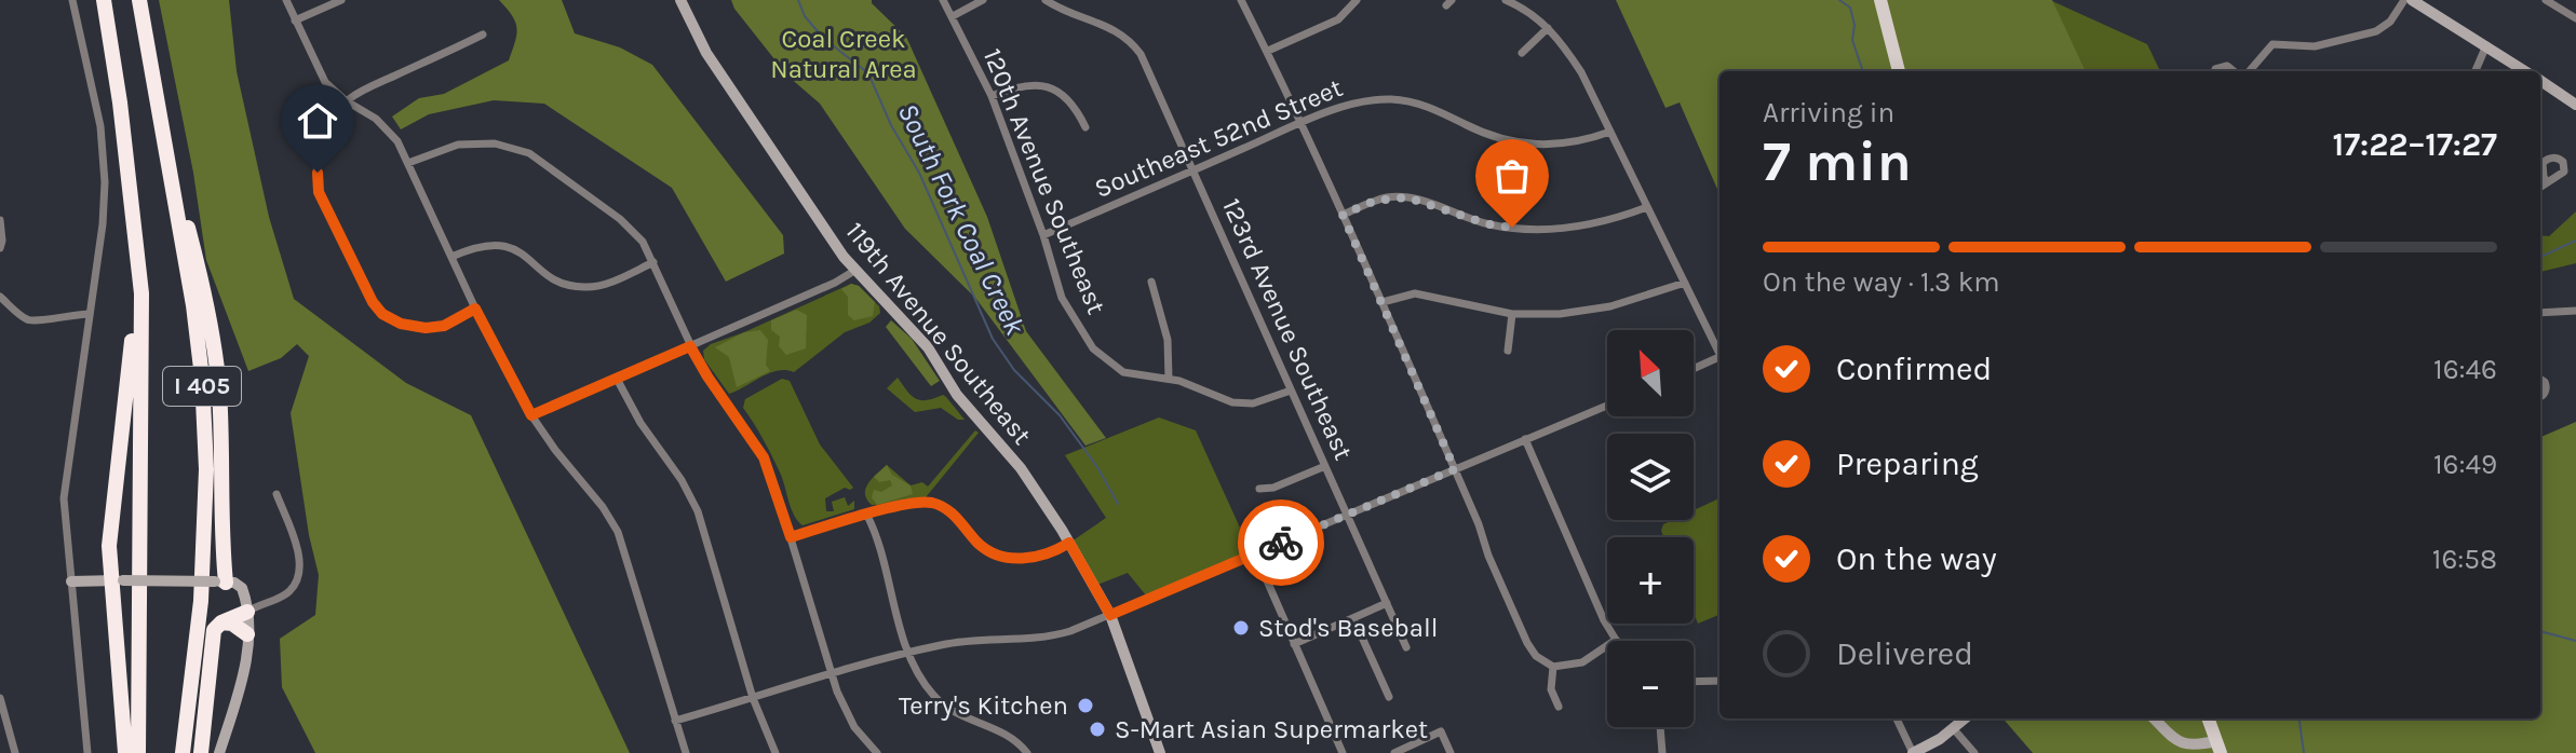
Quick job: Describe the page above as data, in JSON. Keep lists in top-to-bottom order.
{
  "streets": {
    "highway": ["I 405"],
    "street": [
      "Southeast 52nd Street",
      "120th Avenue Southeast",
      "123rd Avenue Southeast",
      "119th Avenue Southeast"
    ]
  },
  "crossings": [
    ["Southeast 52nd Street", "120th Avenue Southeast"],
    ["Southeast 52nd Street", "123rd Avenue Southeast"],
    ["120th Avenue Southeast", "123rd Avenue Southeast"]
  ],
  "water": ["South Fork Coal Creek"],
  "parks": ["Coal Creek Natural Area"],
  "places": ["Stod's Baseball", "Terry's Kitchen", "S-Mart Asian Supermarket"],
  "north": "top left",
  "page": {
    "heading": ["7 min", "Arriving in", "17:22–17:27"],
    "bar": "On the way · 1.3 km",
    "list": [
      ["Confirmed", "16:46"],
      ["Preparing", "16:49"],
      ["On the way", "16:58"],
      "Delivered"
    ],
    "map_buttons": ["+", "−"]
  }
}
